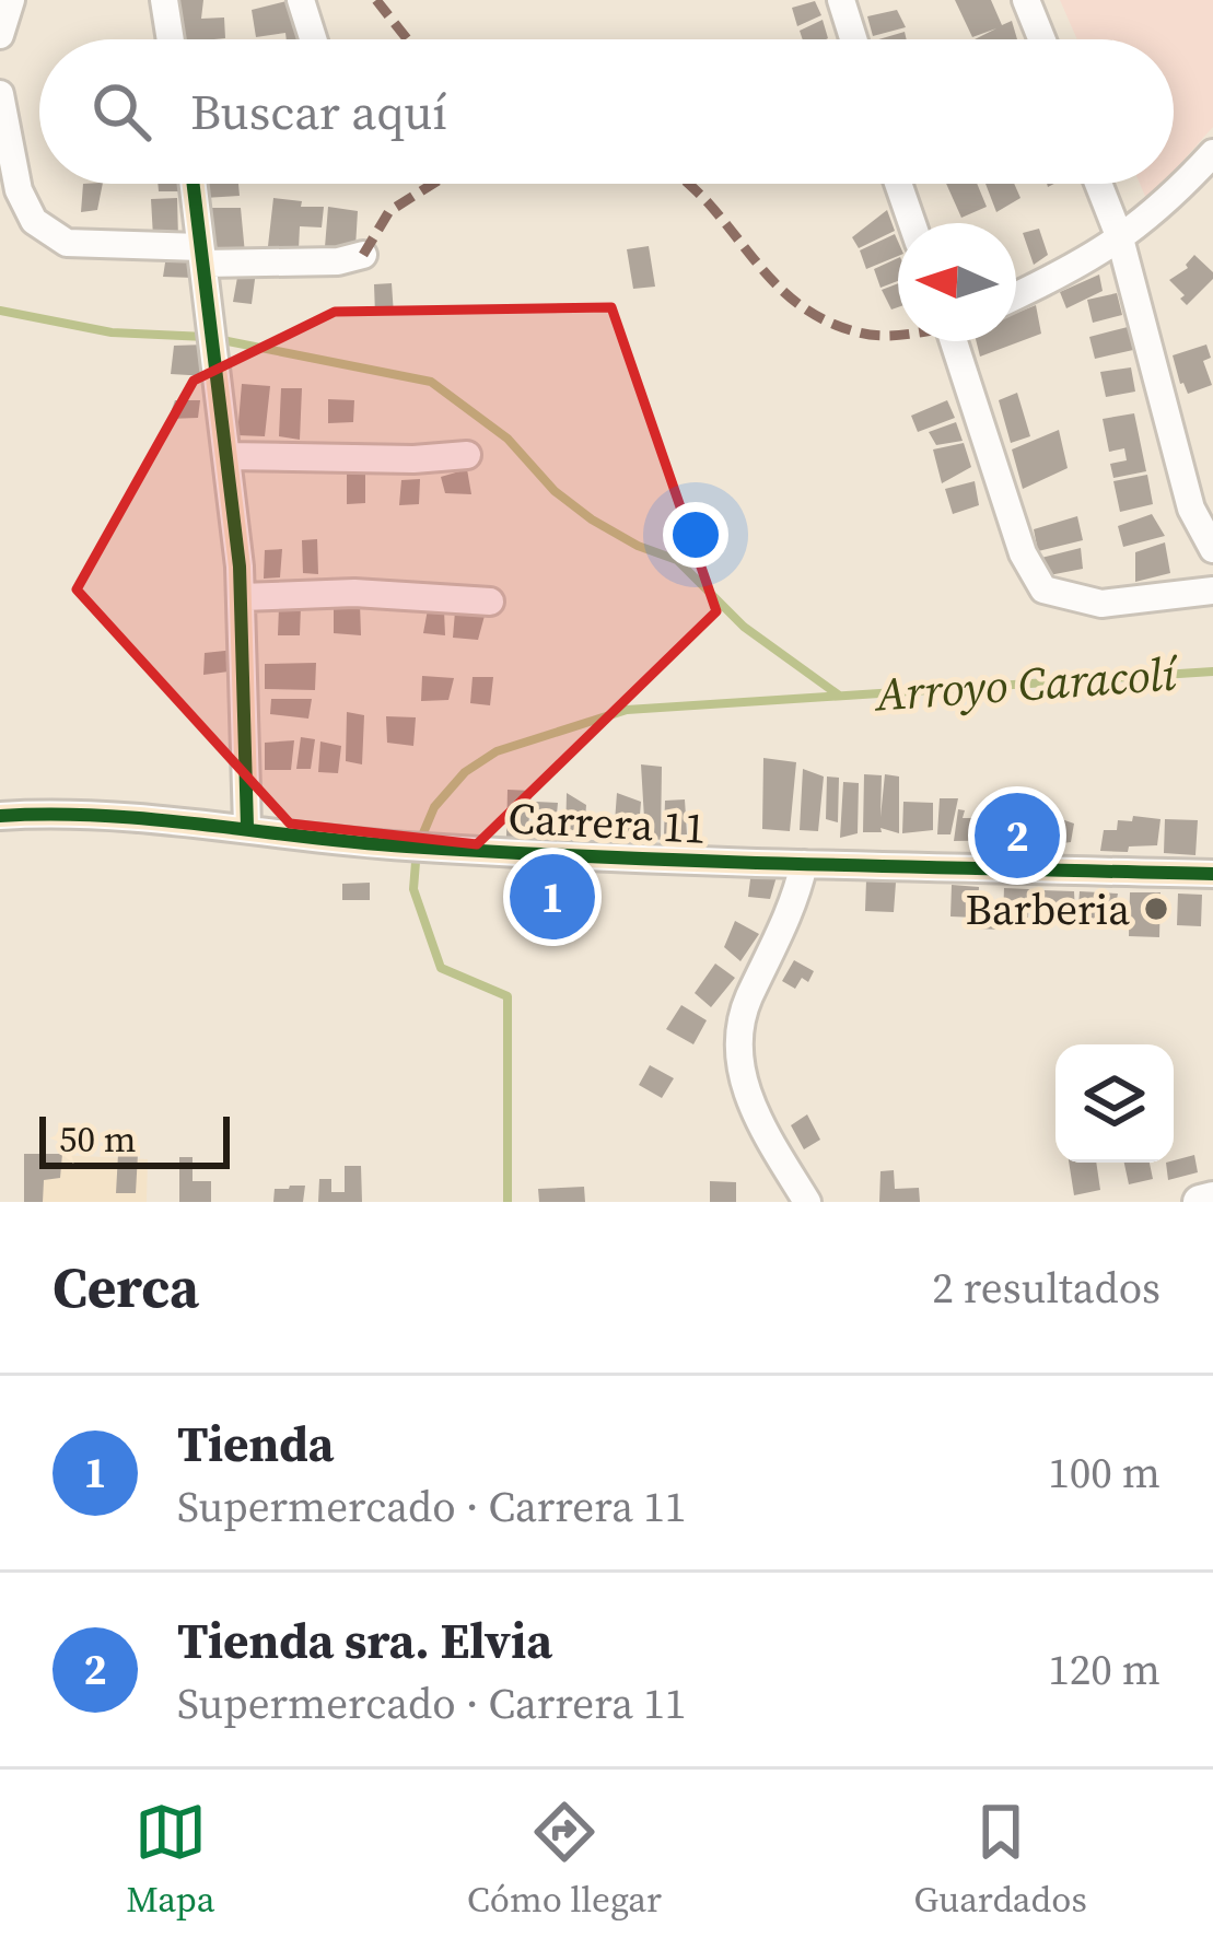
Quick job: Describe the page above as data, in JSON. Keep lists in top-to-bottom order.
{
  "streets": {
    "street": ["Carrera 11"]
  },
  "water": ["Arroyo Caracolí"],
  "places": ["Barberia"],
  "scale_bar": "50 m",
  "north": "left",
  "page": {
    "search": "Buscar aquí",
    "pins": ["2", "1"],
    "scale": "50 m",
    "heading": ["Cerca", "2 resultados"],
    "list": [
      {
        "mark": "1",
        "name": "Tienda",
        "note": "Supermercado · Carrera 11",
        "value": "100 m"
      },
      {
        "mark": "2",
        "name": "Tienda sra. Elvia",
        "note": "Supermercado · Carrera 11",
        "value": "120 m"
      }
    ],
    "nav": ["Mapa", "Cómo llegar", "Guardados"]
  }
}
